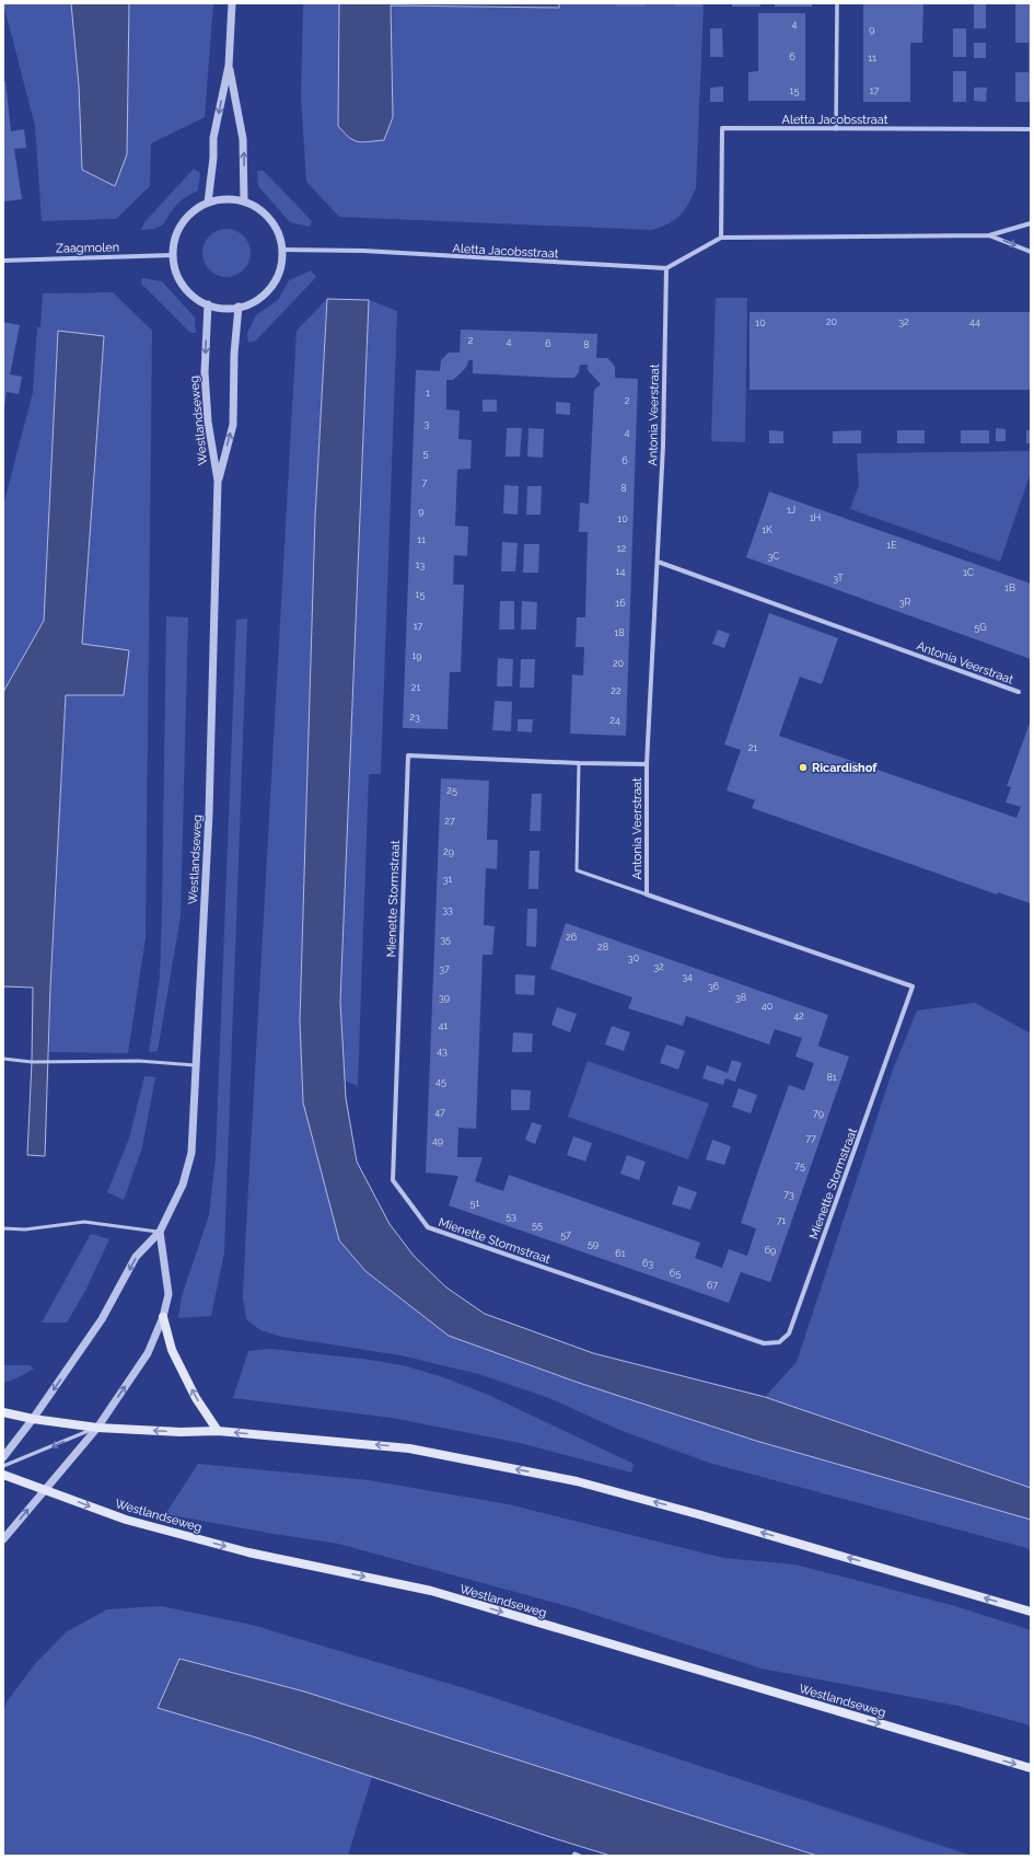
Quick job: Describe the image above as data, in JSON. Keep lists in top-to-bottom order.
{
  "streets": {
    "main road": ["Westlandseweg"],
    "street": [
      "Aletta Jacobsstraat",
      "Zaagmolen",
      "Antonia Veerstraat",
      "Mienette Stormstraat"
    ]
  },
  "crossings": [
    ["Aletta Jacobsstraat", "Zaagmolen"],
    ["Aletta Jacobsstraat", "Antonia Veerstraat"],
    ["Aletta Jacobsstraat", "Westlandseweg"],
    ["Zaagmolen", "Westlandseweg"],
    ["Antonia Veerstraat", "Mienette Stormstraat"]
  ],
  "places": ["Ricardishof"],
  "house_numbers": [
    "4",
    "9",
    "6",
    "11",
    "15",
    "17",
    "20",
    "32",
    "44",
    "10",
    "2",
    "4",
    "6",
    "8",
    "1",
    "2",
    "3",
    "4",
    "5",
    "6",
    "7",
    "8",
    "1J",
    "9",
    "1H",
    "10",
    "1K",
    "11",
    "1E",
    "12",
    "3C",
    "13",
    "14",
    "1C",
    "3T",
    "1B",
    "15",
    "3R",
    "16",
    "17",
    "5G",
    "18",
    "19",
    "20",
    "21",
    "22",
    "23",
    "24",
    "21",
    "25",
    "27",
    "29",
    "31",
    "33",
    "26",
    "35",
    "28",
    "30",
    "32",
    "37",
    "34",
    "36",
    "39",
    "38",
    "40",
    "42",
    "41",
    "43",
    "81",
    "45",
    "47",
    "79",
    "77",
    "49",
    "75",
    "73",
    "51",
    "53",
    "71",
    "55",
    "57",
    "59",
    "69",
    "61",
    "63",
    "65",
    "67"
  ]
}
